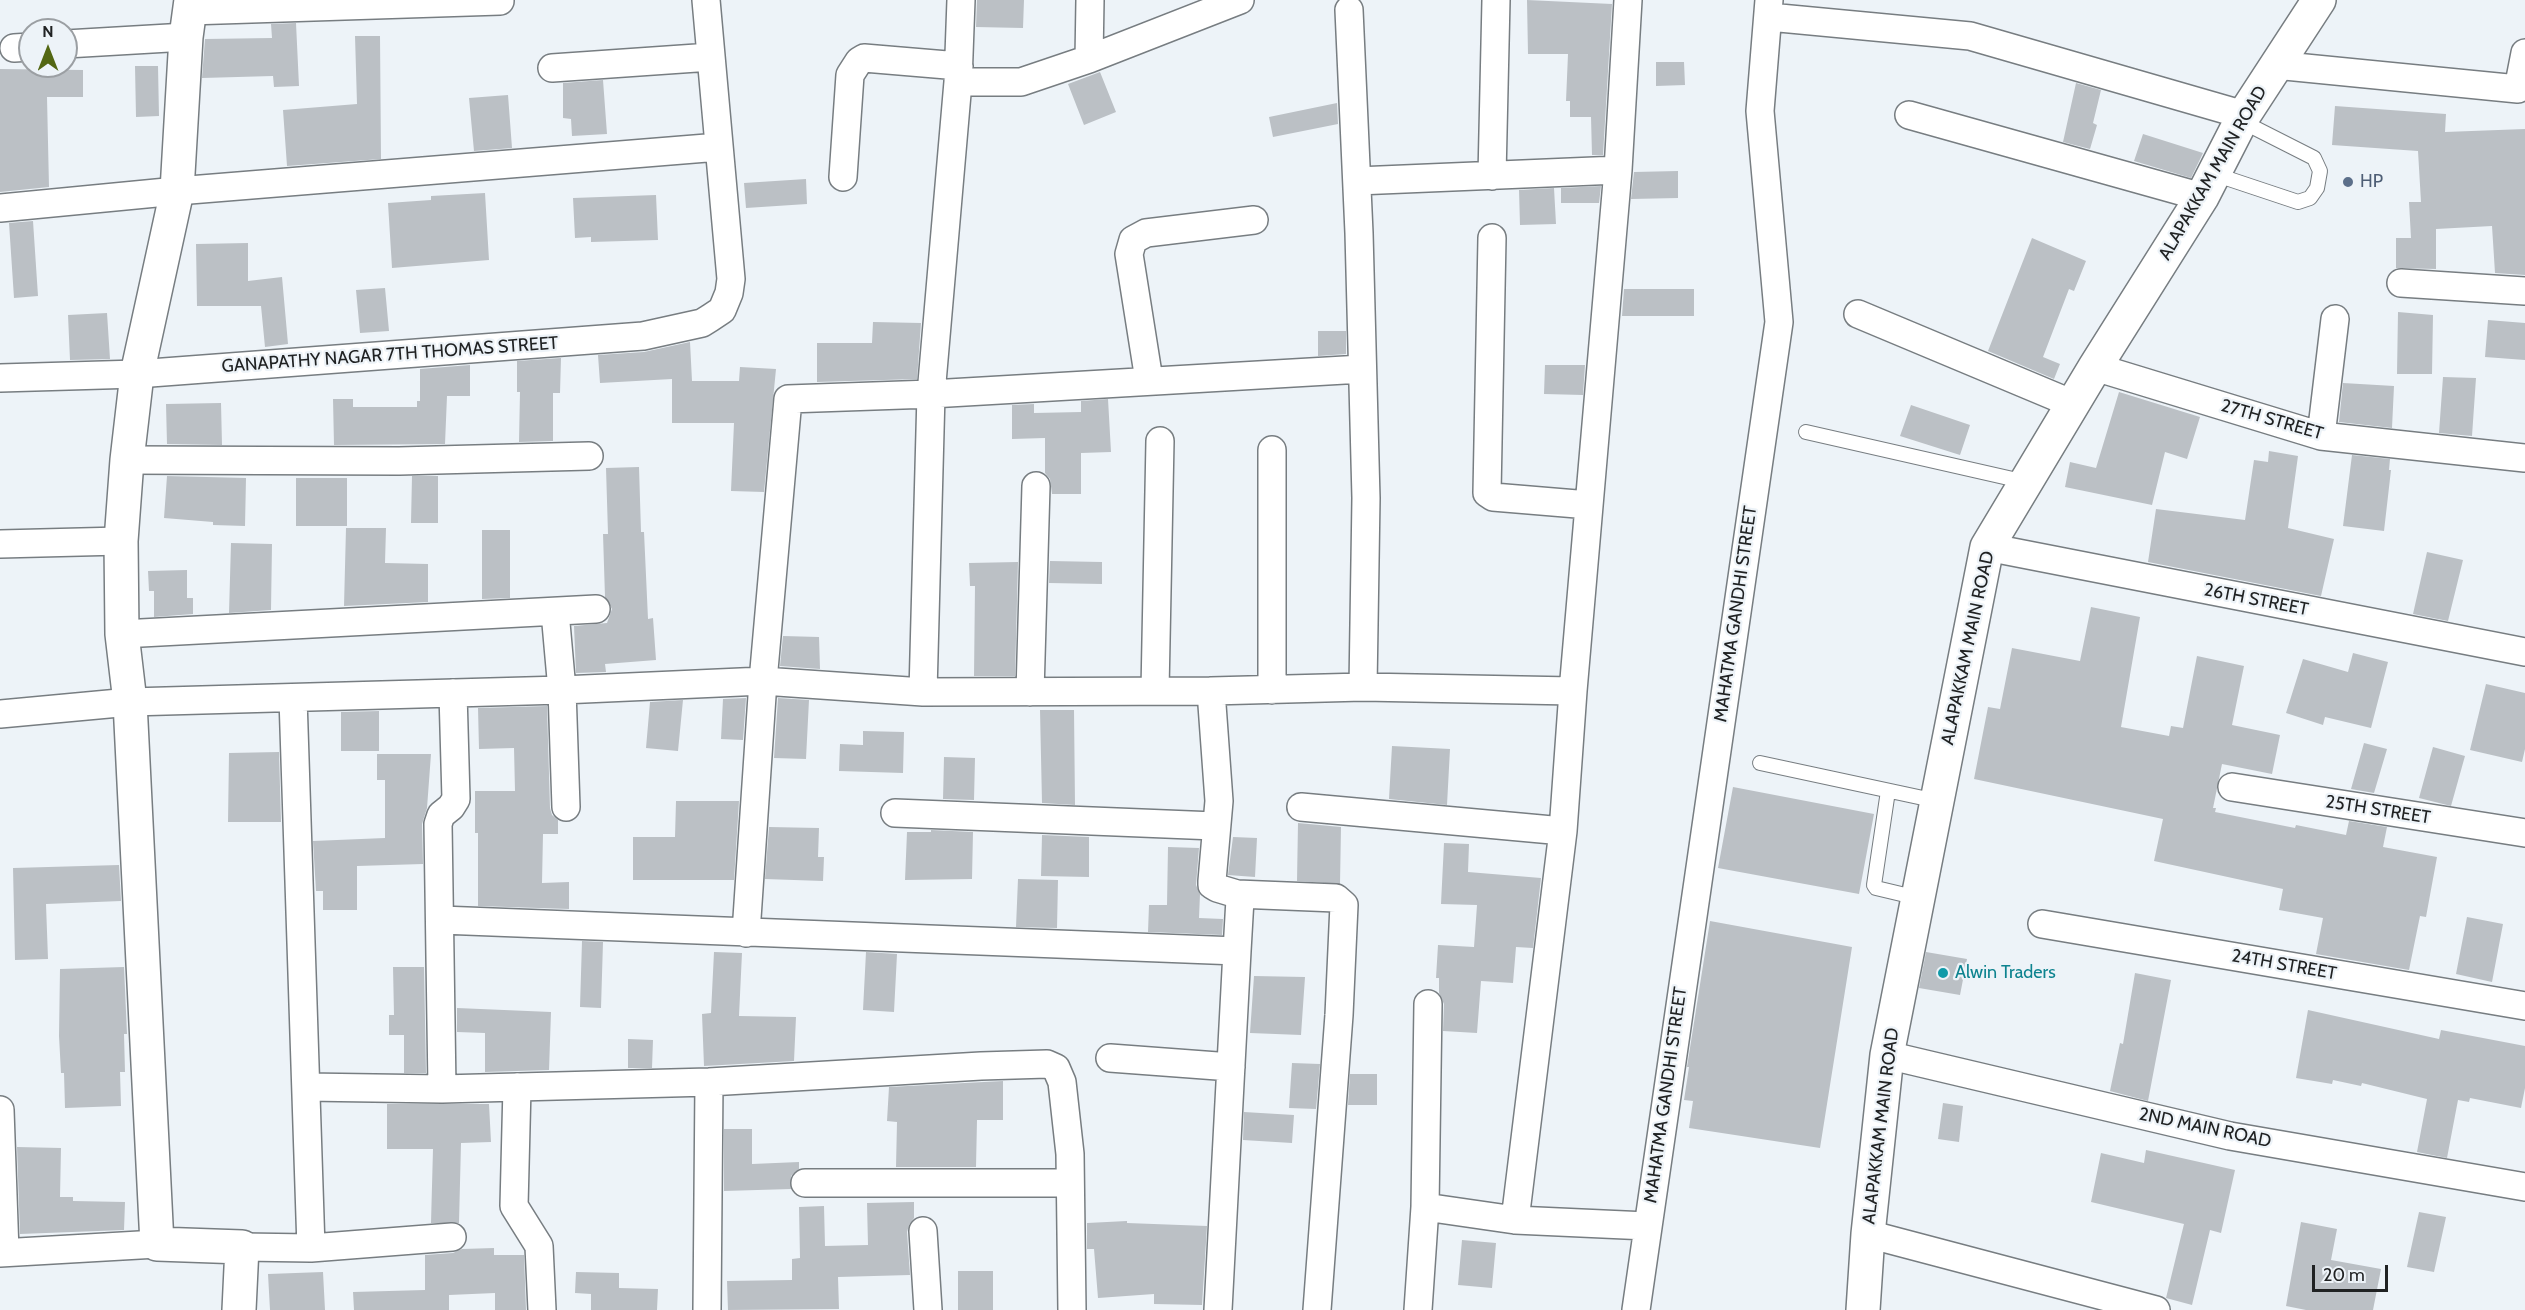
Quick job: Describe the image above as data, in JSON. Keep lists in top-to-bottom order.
{
  "streets": {
    "main road": ["ALAPAKKAM MAIN ROAD"],
    "street": [
      "GANAPATHY NAGAR 7TH THOMAS STREET",
      "27TH STREET",
      "26TH STREET",
      "MAHATMA GANDHI STREET",
      "25TH STREET",
      "24TH STREET",
      "2ND MAIN ROAD"
    ]
  },
  "crossings": [
    ["ALAPAKKAM MAIN ROAD", "27TH STREET"],
    ["ALAPAKKAM MAIN ROAD", "26TH STREET"],
    ["ALAPAKKAM MAIN ROAD", "2ND MAIN ROAD"]
  ],
  "places": ["HP", "Alwin Traders"],
  "scale_bar": "20 m",
  "north": "top"
}
